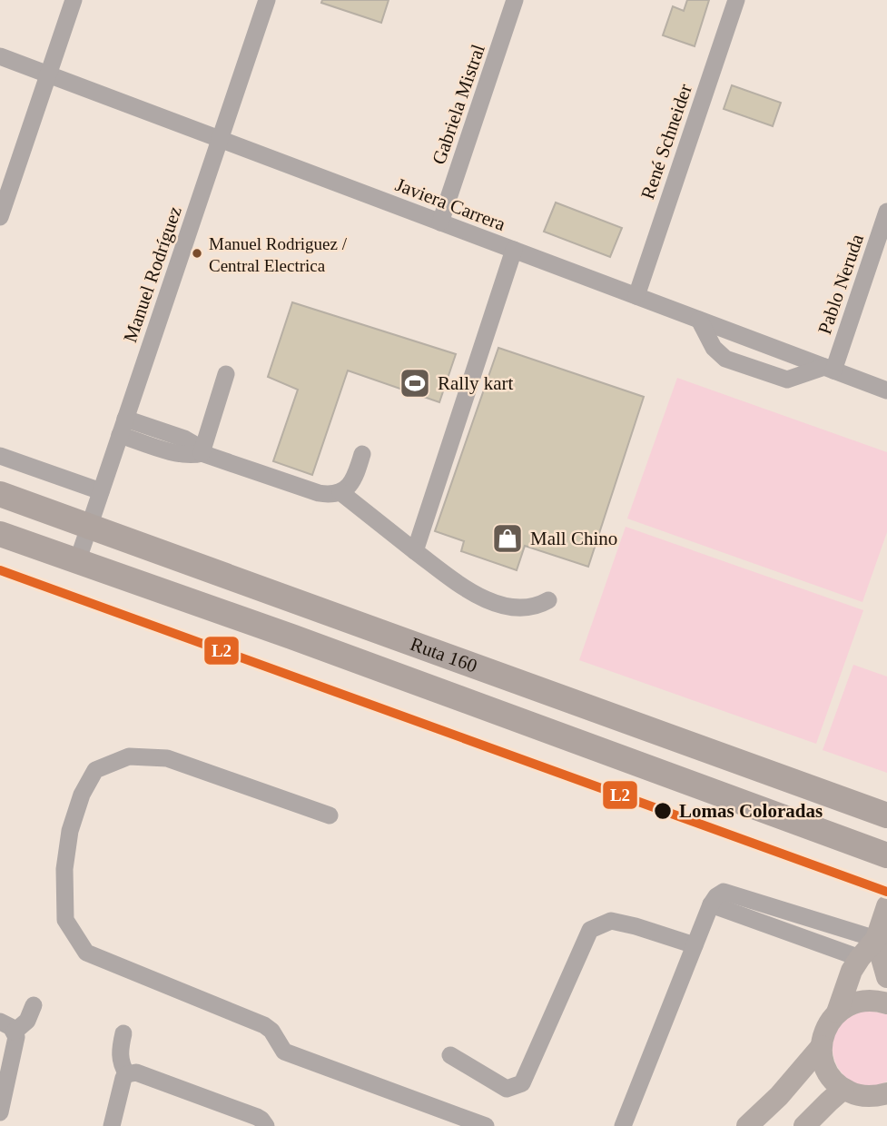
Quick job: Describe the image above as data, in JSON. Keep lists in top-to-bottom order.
{
  "streets": {
    "highway": ["Ruta 160"],
    "street": [
      "Gabriela Mistral",
      "René Schneider",
      "Javiera Carrera",
      "Manuel Rodríguez",
      "Pablo Neruda"
    ]
  },
  "crossings": [
    ["Gabriela Mistral", "Javiera Carrera"],
    ["René Schneider", "Javiera Carrera"],
    ["Javiera Carrera", "Manuel Rodríguez"],
    ["Javiera Carrera", "Pablo Neruda"],
    ["Manuel Rodríguez", "Ruta 160"]
  ],
  "places": {
    "other": ["Manuel Rodriguez / Central Electrica", "Lomas Coloradas"],
    "sports": ["Rally kart"],
    "shop": ["Mall Chino"]
  },
  "lines": ["transit line L2"]
}
